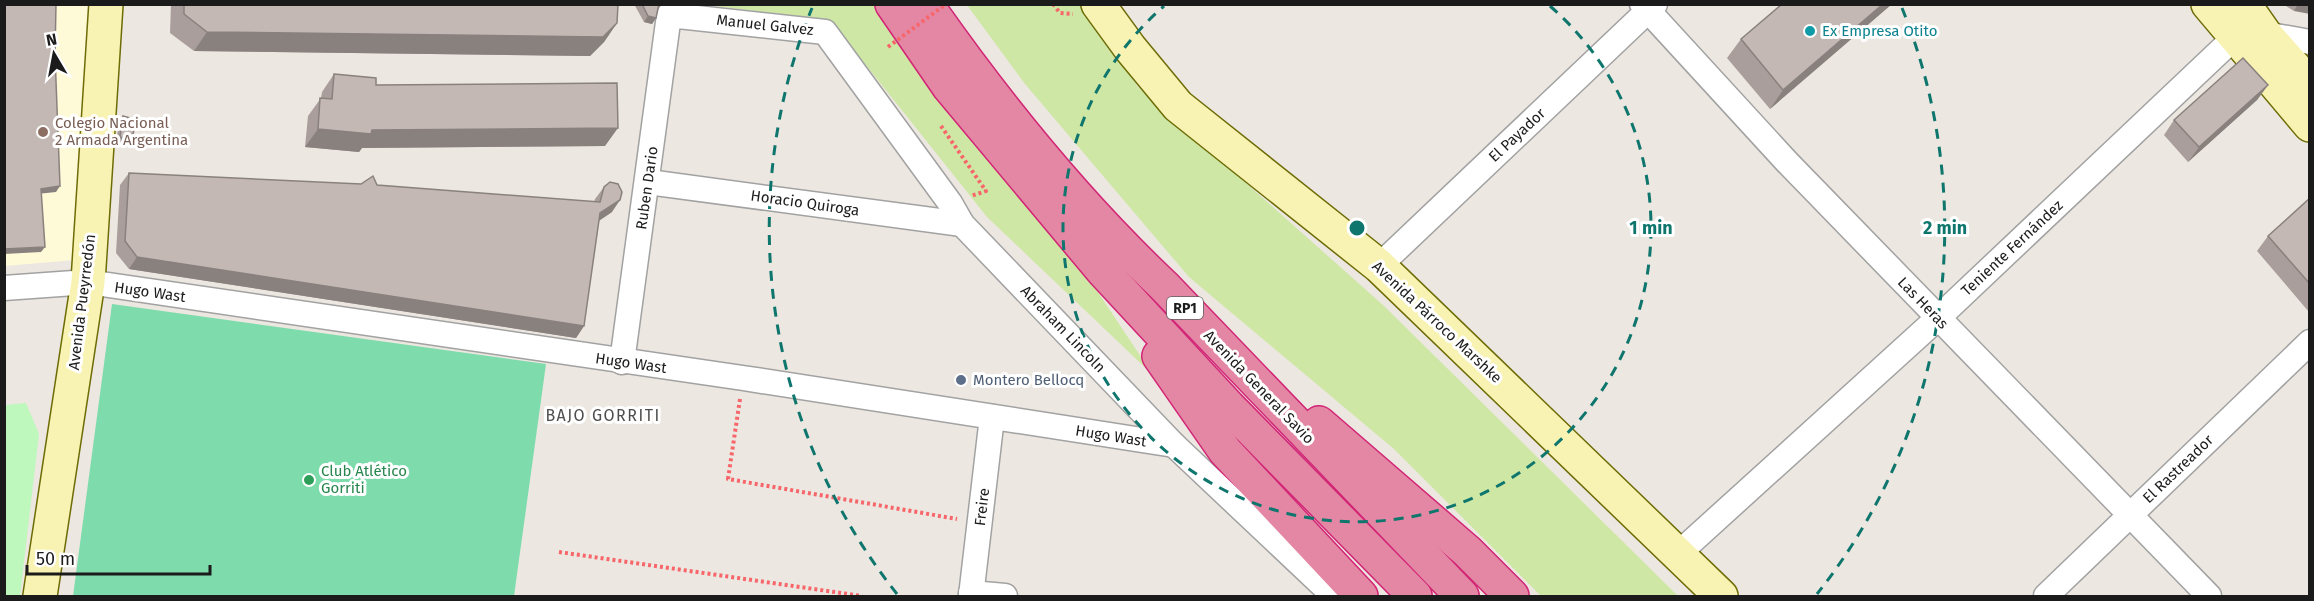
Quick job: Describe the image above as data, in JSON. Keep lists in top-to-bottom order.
{
  "streets": {
    "highway": ["RP1", "Avenida General Savio"],
    "main road": ["Avenida Pueyrredón", "Avenida Párroco Marshke"],
    "street": [
      "Manuel Galvez",
      "El Payador",
      "Ruben Dario",
      "Horacio Quiroga",
      "Teniente Fernández",
      "Hugo Wast",
      "Las Heras",
      "Abraham Lincoln",
      "El Rastreador",
      "Freire"
    ]
  },
  "crossings": [
    ["Manuel Galvez", "Ruben Dario"],
    ["Manuel Galvez", "Abraham Lincoln"],
    ["El Payador", "Las Heras"],
    ["El Payador", "Avenida Párroco Marshke"],
    ["Ruben Dario", "Horacio Quiroga"],
    ["Ruben Dario", "Hugo Wast"],
    ["Horacio Quiroga", "Abraham Lincoln"],
    ["Teniente Fernández", "Las Heras"],
    ["Teniente Fernández", "Avenida Párroco Marshke"],
    ["Hugo Wast", "Avenida Pueyrredón"],
    ["Hugo Wast", "Abraham Lincoln"],
    ["Hugo Wast", "Freire"],
    ["Las Heras", "El Rastreador"]
  ],
  "districts": ["BAJO GORRITI"],
  "places": [
    "Ex Empresa Otito",
    "Colegio Nacional 2 Armada Argentina",
    "Montero Bellocq",
    "Club Atlético Gorriti"
  ],
  "scale_bar": "50 m",
  "north": "top",
  "rings": ["1 min", "2 min"]
}
